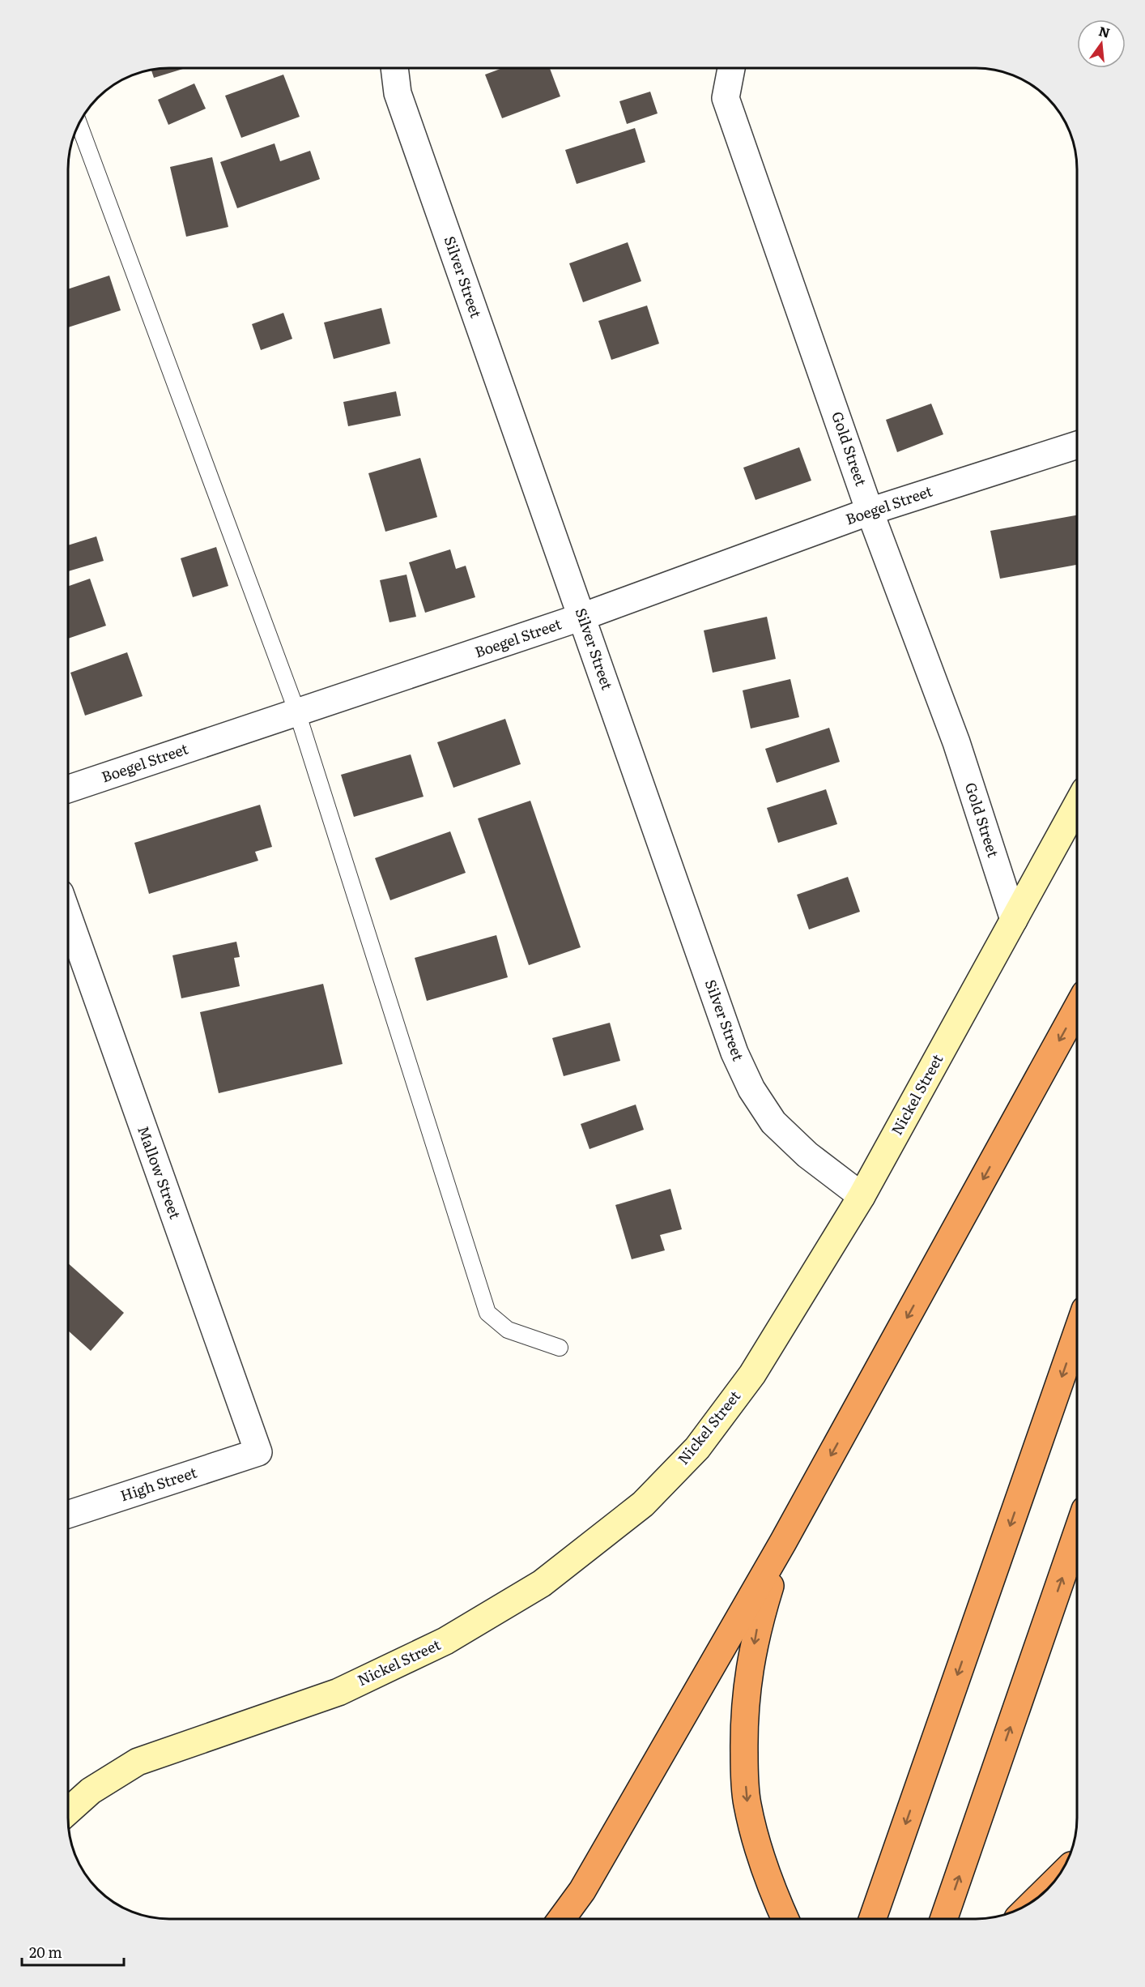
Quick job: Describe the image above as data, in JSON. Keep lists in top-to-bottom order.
{
  "streets": {
    "main road": ["Nickel Street"],
    "street": [
      "Silver Street",
      "Gold Street",
      "Boegel Street",
      "Mallow Street",
      "High Street"
    ]
  },
  "crossings": [
    ["Silver Street", "Boegel Street"],
    ["Silver Street", "Nickel Street"],
    ["Gold Street", "Boegel Street"],
    ["Gold Street", "Nickel Street"],
    ["Mallow Street", "High Street"]
  ],
  "scale_bar": "20 m",
  "north": "top"
}
